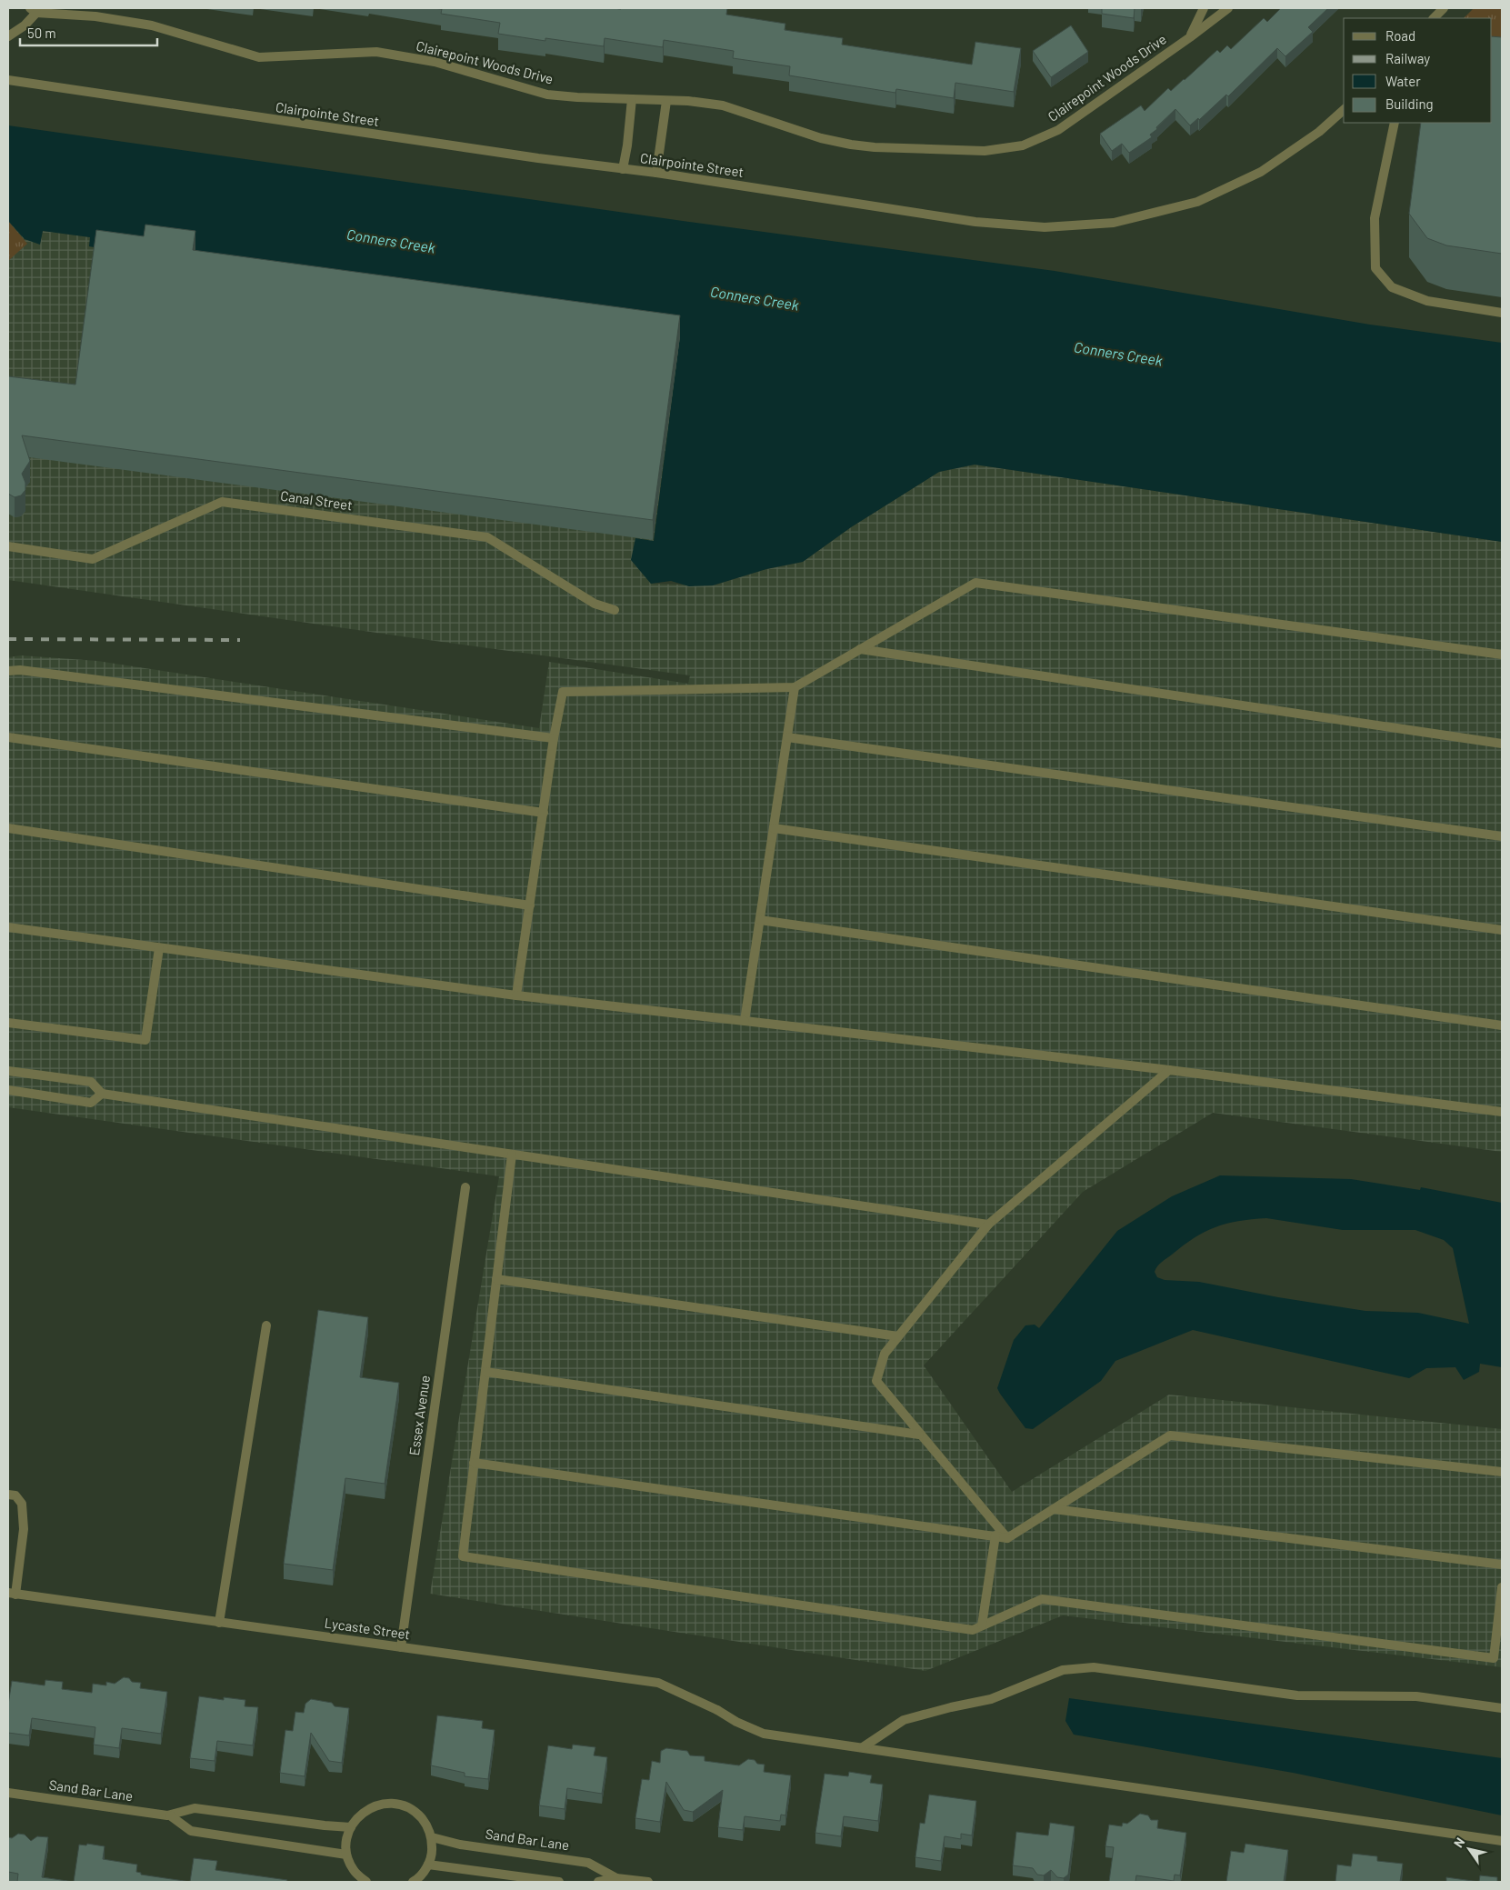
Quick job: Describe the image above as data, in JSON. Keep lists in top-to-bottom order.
{
  "streets": {
    "street": [
      "Clairepoint Woods Drive",
      "Clairpointe Street",
      "Canal Street",
      "Essex Avenue",
      "Lycaste Street",
      "Sand Bar Lane"
    ]
  },
  "crossings": [
    ["Essex Avenue", "Lycaste Street"]
  ],
  "water": ["Conners Creek"],
  "legend": [
    "Road",
    "Railway",
    "Water",
    "Building"
  ],
  "scale_bar": "50 m",
  "north": "top left"
}
